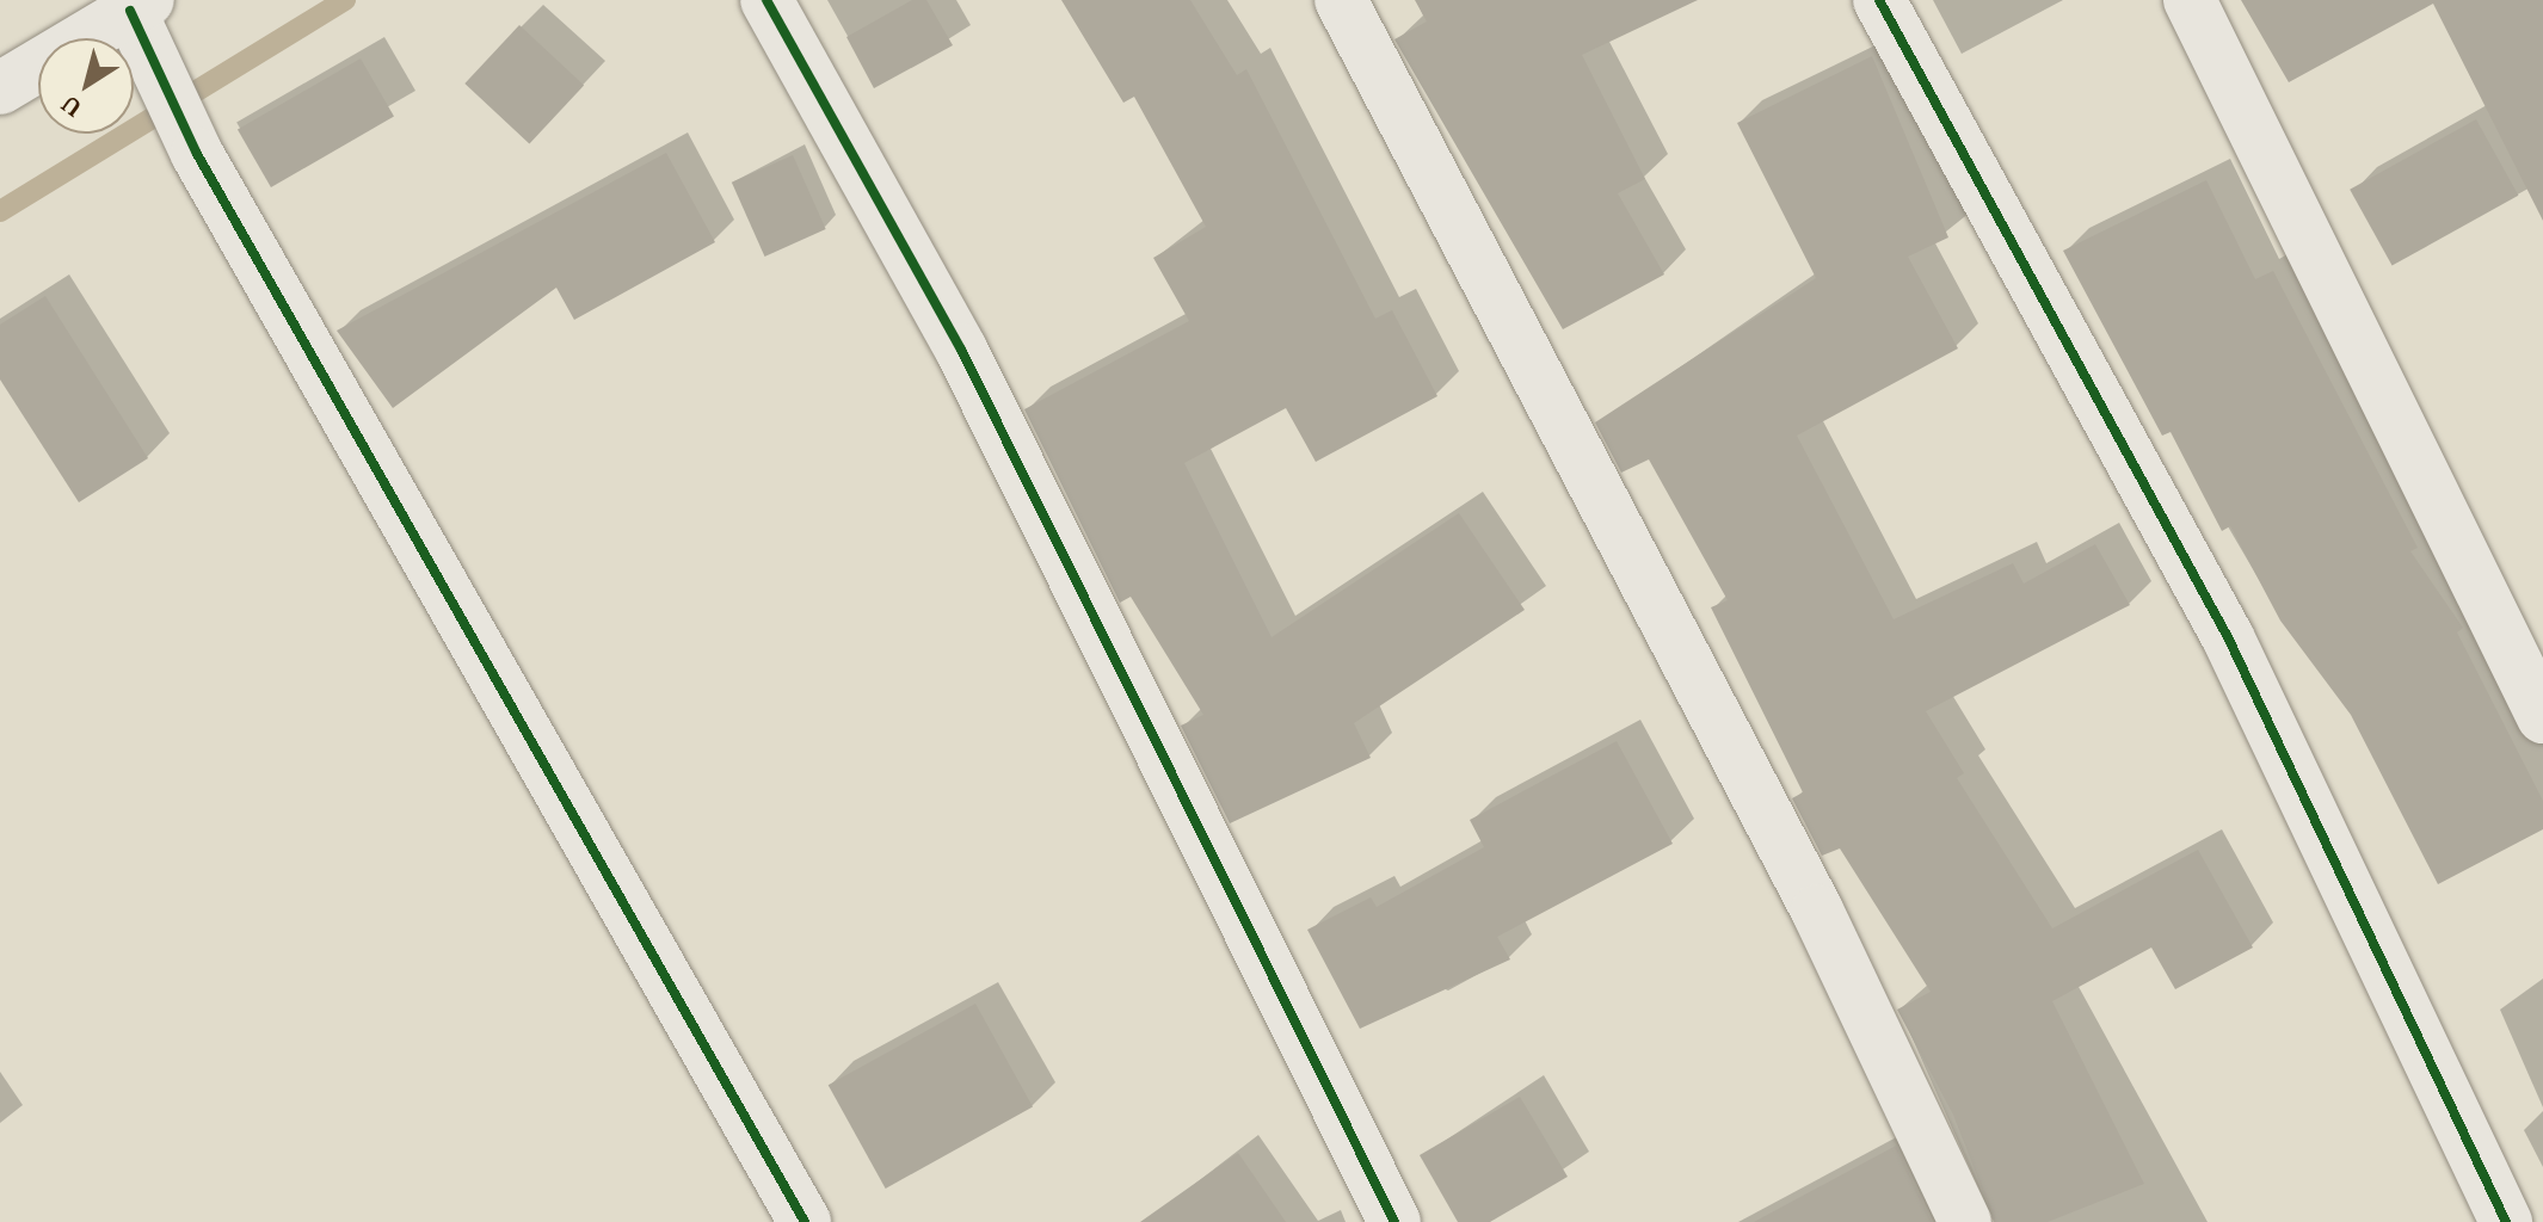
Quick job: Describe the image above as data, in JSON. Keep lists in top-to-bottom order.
{
  "north": "bottom left"
}
